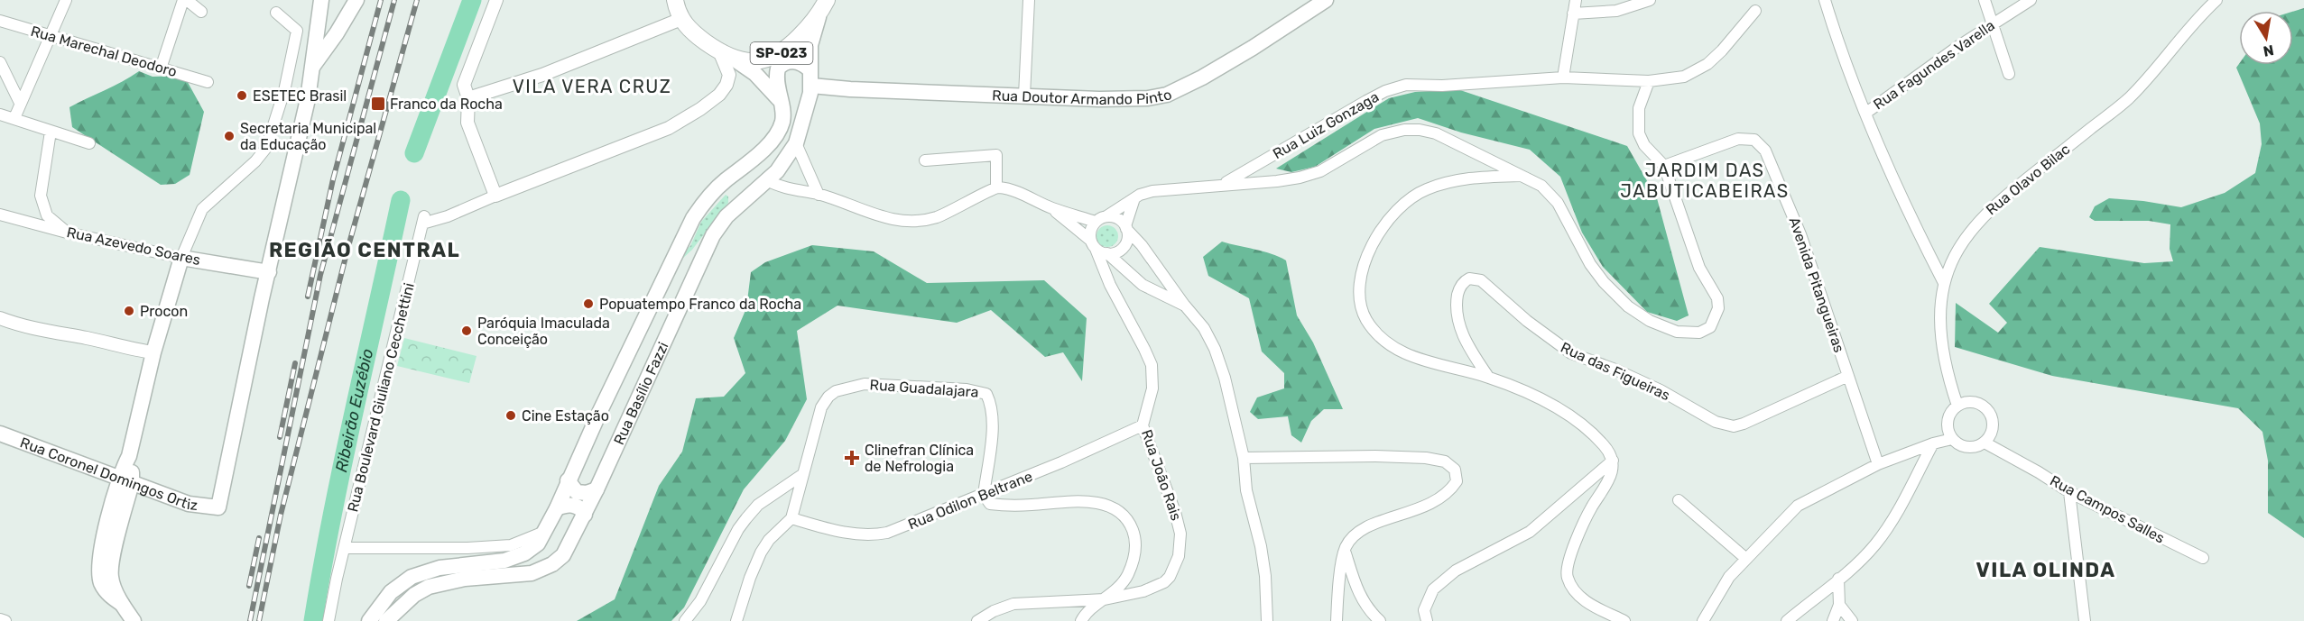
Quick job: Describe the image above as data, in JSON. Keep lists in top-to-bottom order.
{
  "streets": {
    "main road": [
      "SP-023",
      "Rua Doutor Armando Pinto",
      "Rua Azevedo Soares",
      "Rua Basílio Fazzi",
      "Rua Coronel Domingos Ortiz"
    ],
    "street": [
      "Rua Marechal Deodoro",
      "Rua Fagundes Varella",
      "Rua Luiz Gonzaga",
      "Rua Olavo Bilac",
      "Avenida Pitangueiras",
      "Rua das Figueiras",
      "Rua Guadalajara",
      "Rua Boulevard Giuliano Cecchettini",
      "Rua João Rais",
      "Rua Odilon Beltrane",
      "Rua Campos Salles"
    ]
  },
  "crossings": [
    ["SP-023", "Rua Basílio Fazzi"],
    ["Rua Doutor Armando Pinto", "Rua Basílio Fazzi"],
    ["Rua Olavo Bilac", "Rua Campos Salles"],
    ["Rua Azevedo Soares", "Rua Coronel Domingos Ortiz"],
    ["Avenida Pitangueiras", "Rua das Figueiras"],
    ["Rua Guadalajara", "Rua Odilon Beltrane"],
    ["Rua João Rais", "Rua Odilon Beltrane"]
  ],
  "districts": [
    "VILA VERA CRUZ",
    "JARDIM DAS JABUTICABEIRAS",
    "REGIÃO CENTRAL",
    "VILA OLINDA"
  ],
  "water": ["Ribeirão Euzébio"],
  "places": {
    "other": [
      "ESETEC Brasil",
      "Secretaria Municipal da Educação",
      "Popuatempo Franco da Rocha",
      "Procon",
      "Paróquia Imaculada Conceição",
      "Cine Estação"
    ],
    "transit": ["Franco da Rocha"],
    "health": ["Clinefran Clínica de Nefrologia"]
  },
  "north": "bottom"
}
